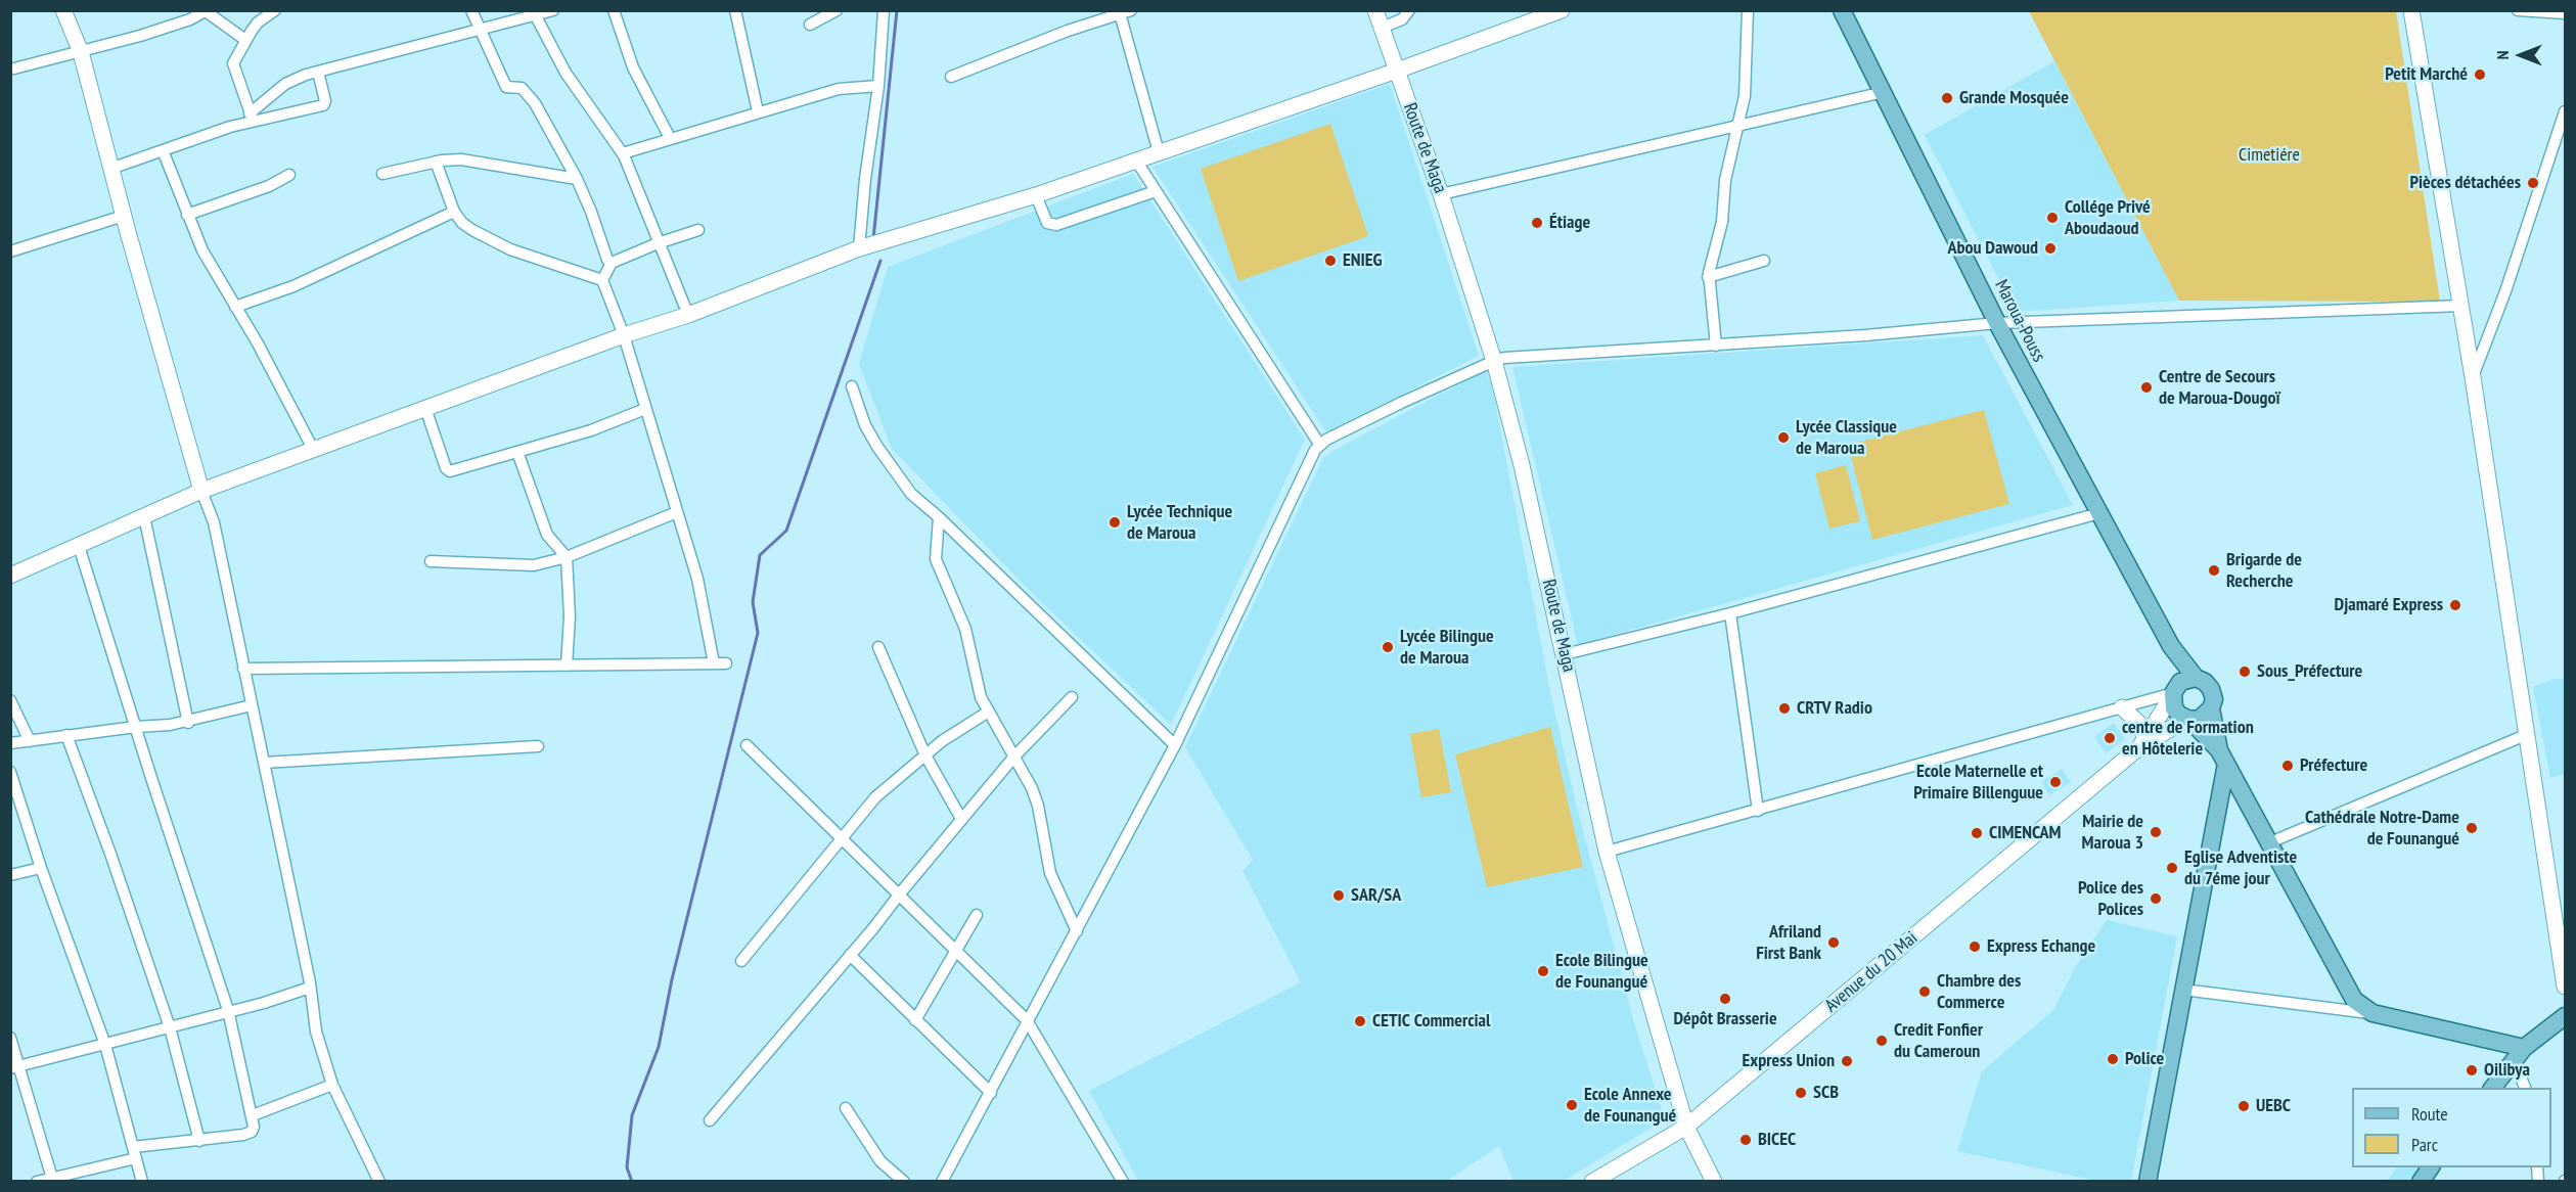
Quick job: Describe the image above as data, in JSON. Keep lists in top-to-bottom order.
{
  "streets": {
    "main road": ["Route de Maga", "Maroua-Pouss", "Avenue du 20 Mai"]
  },
  "crossings": [
    ["Route de Maga", "Avenue du 20 Mai"]
  ],
  "parks": ["Cimetiére"],
  "places": [
    "Petit Marché",
    "Grande Mosquée",
    "Pièces détachées",
    "Collége Privé Aboudaoud",
    "Étiage",
    "Abou Dawoud",
    "ENIEG",
    "Centre de Secours de Maroua-Dougoï",
    "Lycée Classique de Maroua",
    "Lycée Technique de Maroua",
    "Brigarde de Recherche",
    "Djamaré Express",
    "Lycée Bilingue de Maroua",
    "Sous_Préfecture",
    "CRTV Radio",
    "centre de Formation en Hôtelerie",
    "Préfecture",
    "Ecole Maternelle et Primaire Billenguue",
    "Cathédrale Notre-Dame de Founangué",
    "Mairie de Maroua 3",
    "CIMENCAM",
    "Eglise Adventiste du 7éme jour",
    "SAR/SA",
    "Police des Polices",
    "Afriland First Bank",
    "Express Echange",
    "Ecole Bilingue de Founangué",
    "Chambre des Commerce",
    "Dépôt Brasserie",
    "CETIC Commercial",
    "Credit Fonfier du Cameroun",
    "Police",
    "Express Union",
    "Oilibya",
    "SCB",
    "Ecole Annexe de Founangué",
    "UEBC",
    "BICEC"
  ],
  "legend": ["Route", "Parc"],
  "north": "left"
}
